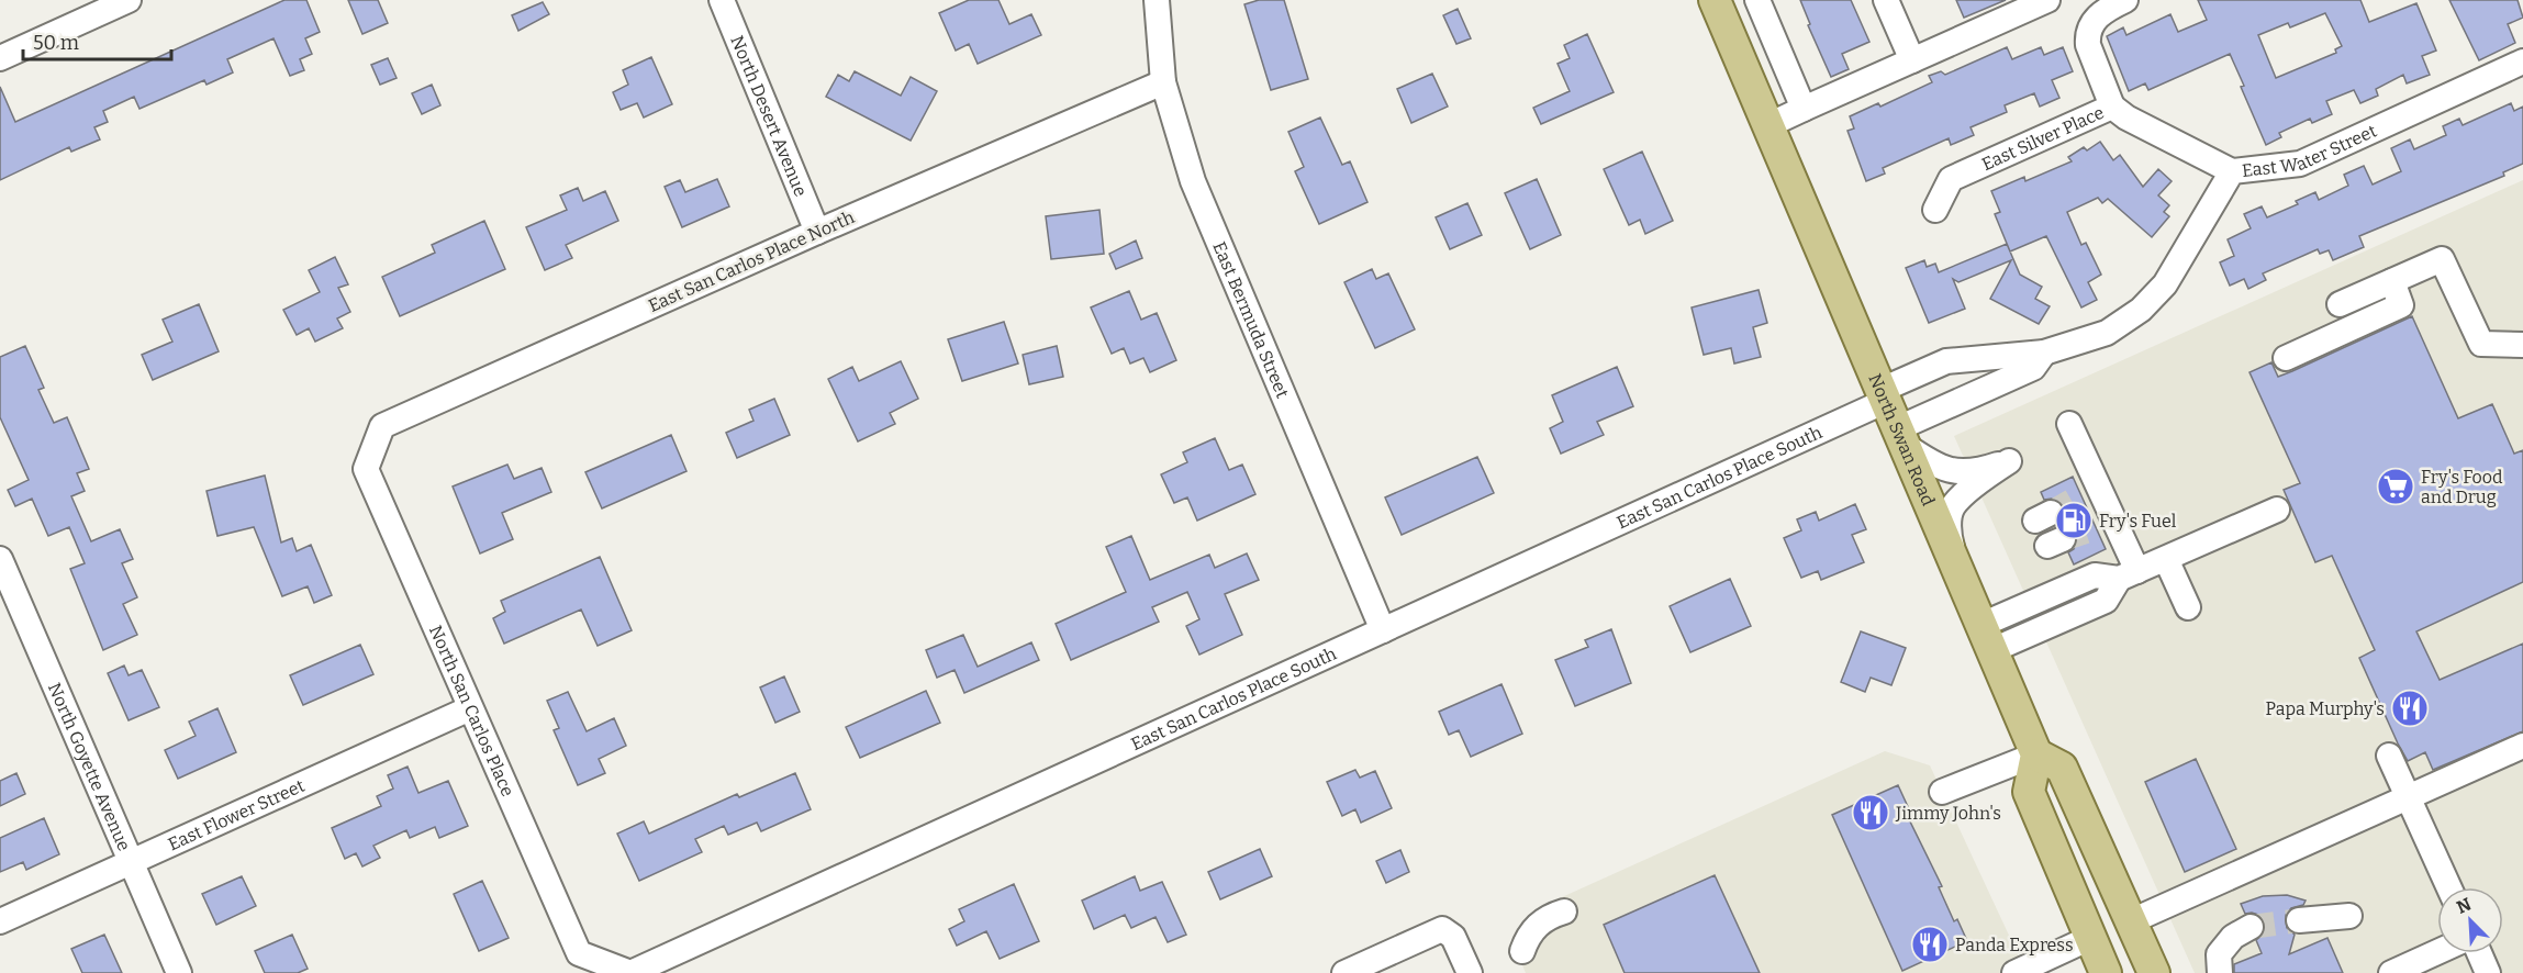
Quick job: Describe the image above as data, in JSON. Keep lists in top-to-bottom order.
{
  "streets": {
    "main road": ["North Swan Road"],
    "street": [
      "North Desert Avenue",
      "East Silver Place",
      "East Water Street",
      "East San Carlos Place North",
      "East Bermuda Street",
      "East San Carlos Place South",
      "North San Carlos Place",
      "North Goyette Avenue",
      "East Flower Street"
    ]
  },
  "crossings": [
    ["North Desert Avenue", "East San Carlos Place North"],
    ["East Silver Place", "East Water Street"],
    ["East Water Street", "North Swan Road"],
    ["East Water Street", "East San Carlos Place South"],
    ["East San Carlos Place North", "East Bermuda Street"],
    ["East San Carlos Place North", "North San Carlos Place"],
    ["East Bermuda Street", "East San Carlos Place South"],
    ["North Swan Road", "East San Carlos Place South"],
    ["East San Carlos Place South", "North San Carlos Place"],
    ["North San Carlos Place", "East Flower Street"],
    ["North Goyette Avenue", "East Flower Street"]
  ],
  "places": {
    "supermarket": ["Fry's Food and Drug"],
    "fuel station": ["Fry's Fuel"],
    "restaurant": ["Papa Murphy's", "Jimmy John's", "Panda Express"]
  },
  "scale_bar": "50 m",
  "north": "top left"
}
